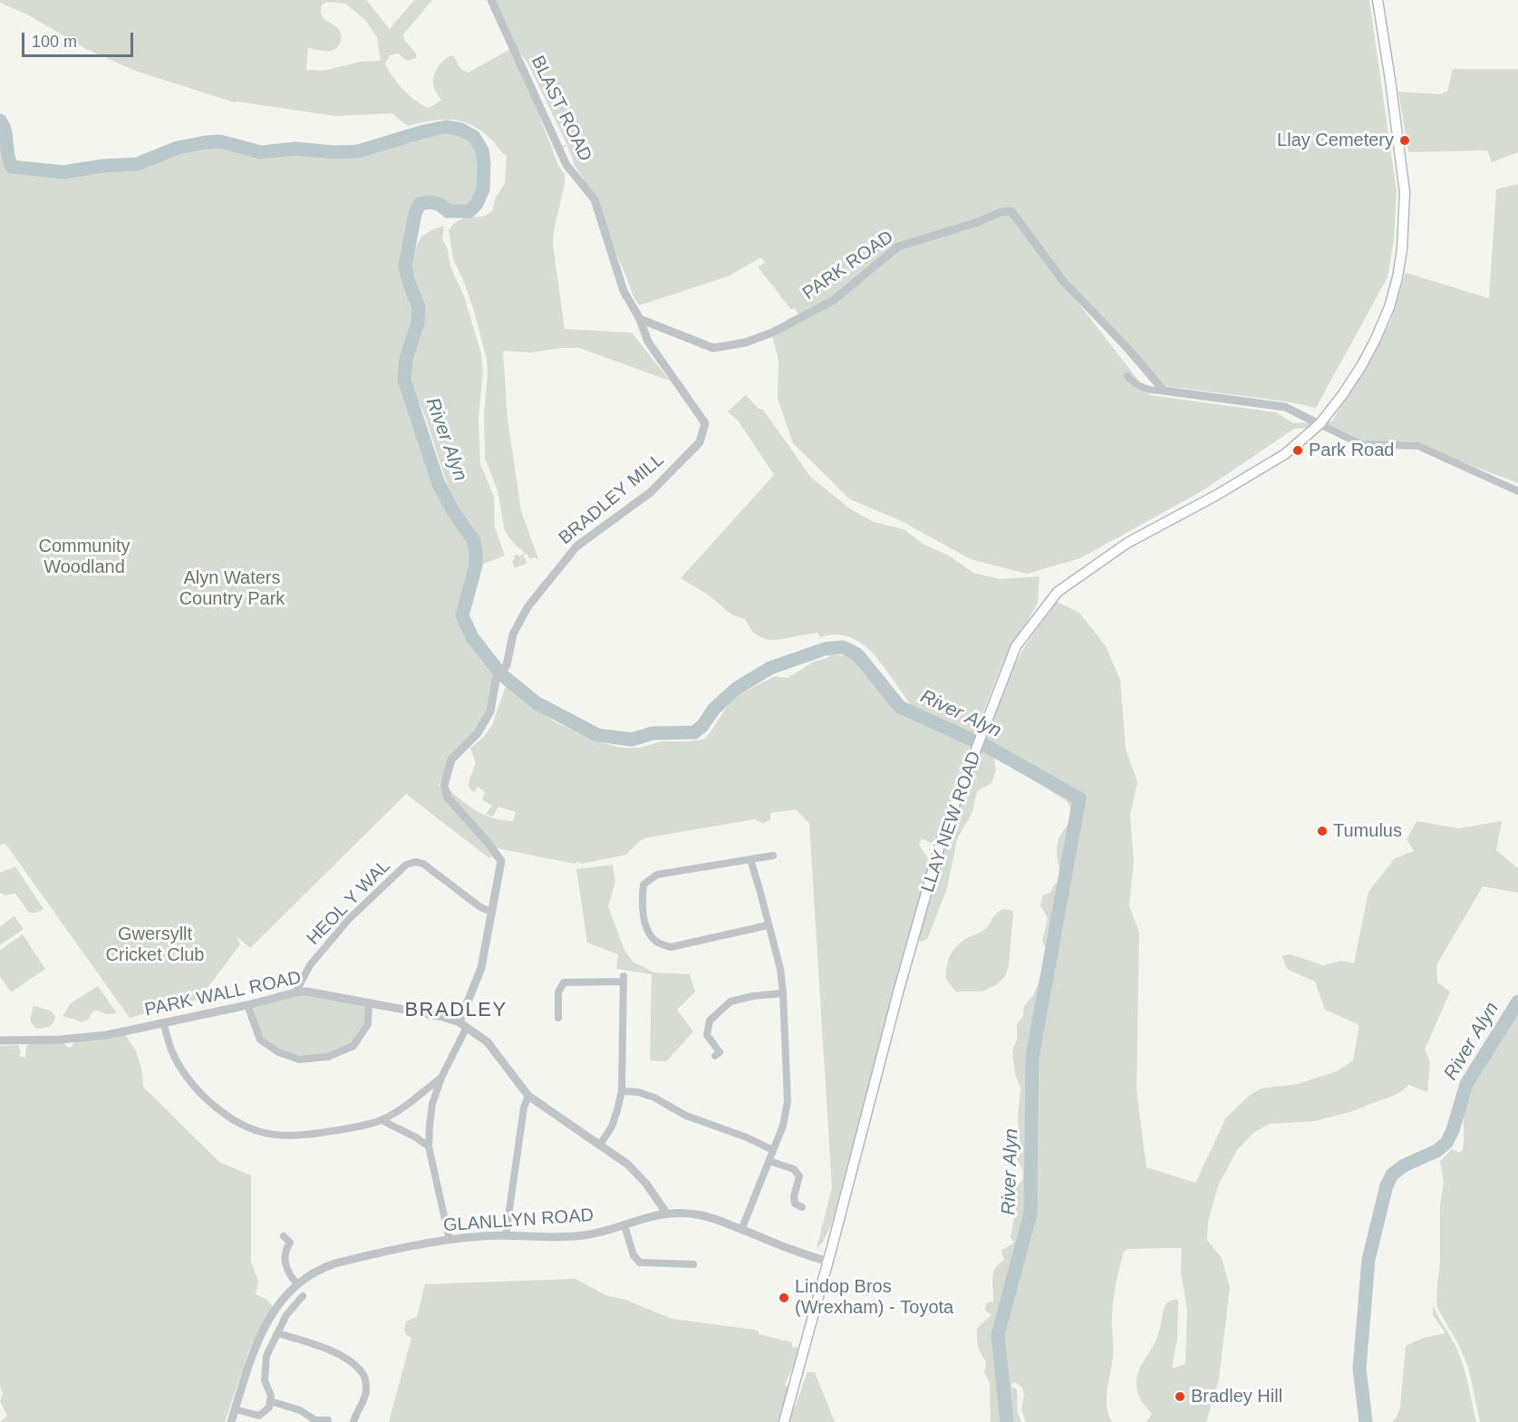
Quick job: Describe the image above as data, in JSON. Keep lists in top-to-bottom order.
{
  "streets": {
    "main road": ["LLAY NEW ROAD"],
    "street": [
      "BLAST ROAD",
      "PARK ROAD",
      "BRADLEY MILL",
      "HEOL Y WAL",
      "PARK WALL ROAD",
      "GLANLLYN ROAD"
    ]
  },
  "crossings": [
    ["BLAST ROAD", "PARK ROAD"],
    ["BLAST ROAD", "BRADLEY MILL"],
    ["PARK ROAD", "BRADLEY MILL"],
    ["BRADLEY MILL", "HEOL Y WAL"],
    ["LLAY NEW ROAD", "GLANLLYN ROAD"],
    ["HEOL Y WAL", "PARK WALL ROAD"],
    ["PARK WALL ROAD", "GLANLLYN ROAD"]
  ],
  "districts": ["BRADLEY"],
  "water": ["River Alyn"],
  "parks": ["Community Woodland", "Alyn Waters Country Park", "Gwersyllt Cricket Club"],
  "places": [
    "Llay Cemetery",
    "Park Road",
    "Tumulus",
    "Lindop Bros (Wrexham) - Toyota",
    "Bradley Hill"
  ],
  "scale_bar": "100 m"
}
